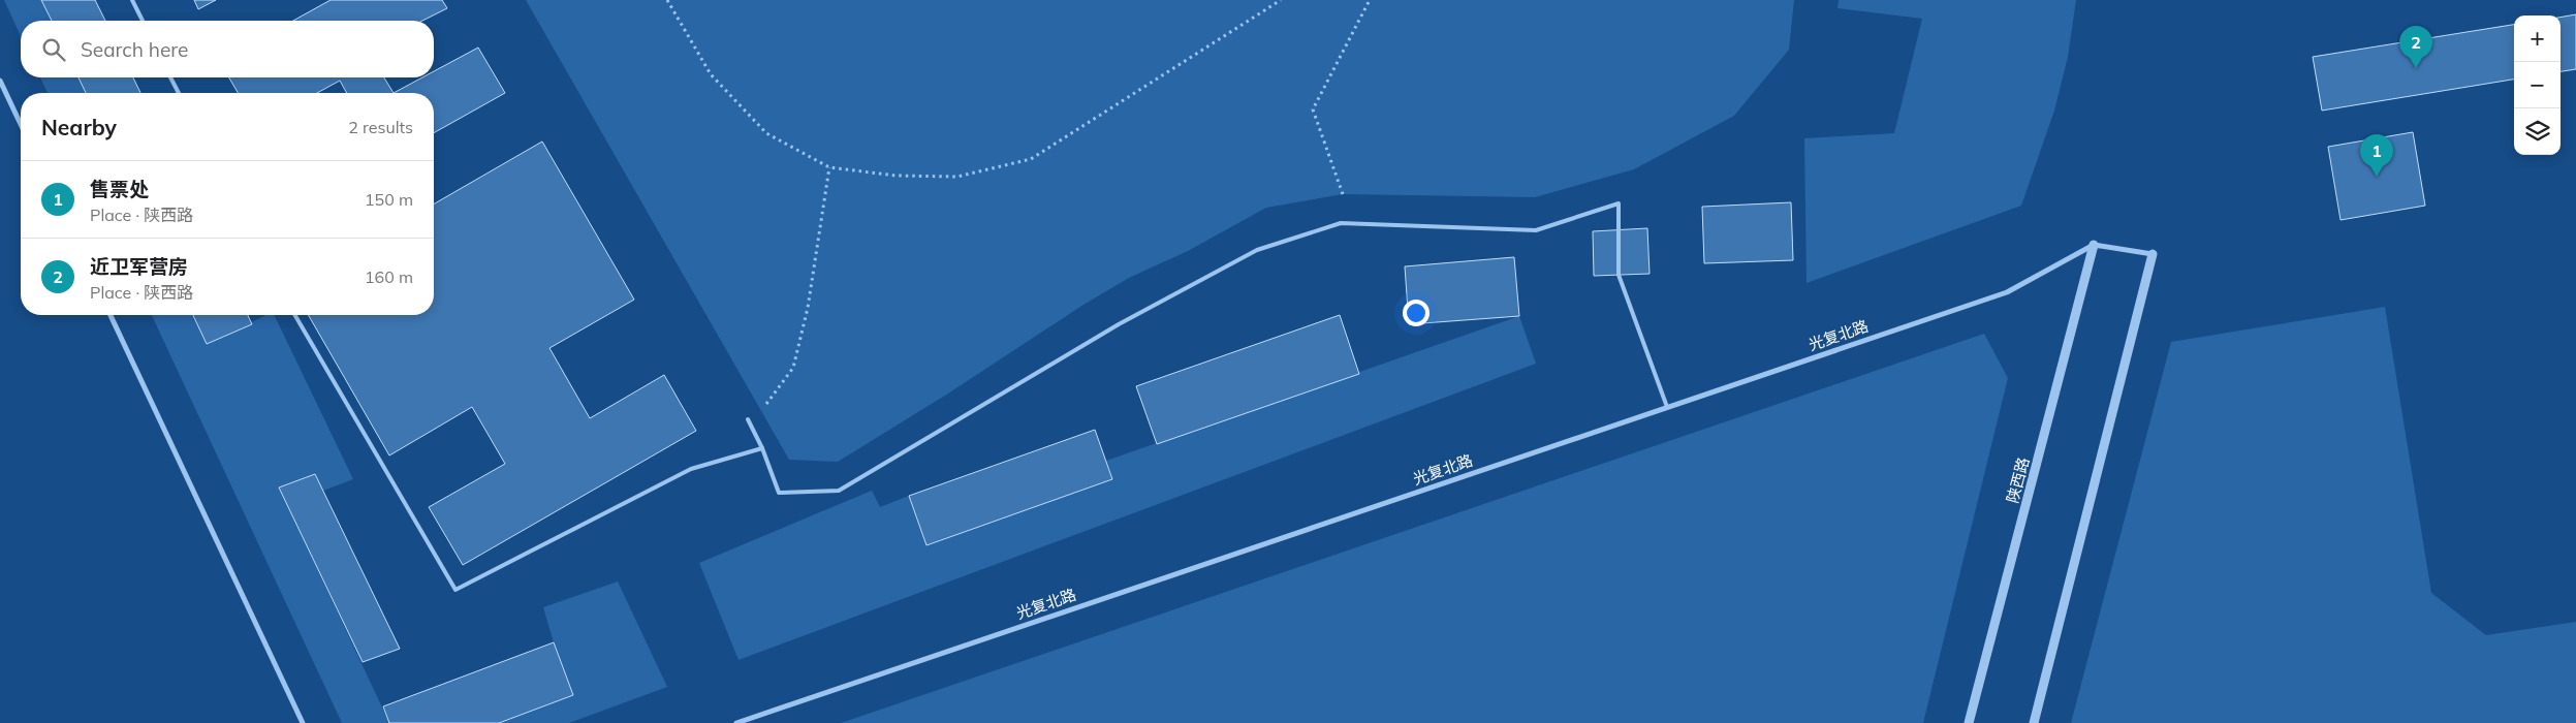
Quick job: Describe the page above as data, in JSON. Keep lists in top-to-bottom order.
{
  "streets": {
    "street": ["光复北路", "陕西路"]
  },
  "crossings": [
    ["光复北路", "陕西路"]
  ],
  "page": {
    "map_buttons": ["+", "−"],
    "search": "Search here",
    "pins": ["2", "1"],
    "heading": ["Nearby", "2 results"],
    "list": [
      {
        "mark": "1",
        "name": "售票处",
        "note": "Place · 陕西路",
        "value": "150 m"
      },
      {
        "mark": "2",
        "name": "近卫军营房",
        "note": "Place · 陕西路",
        "value": "160 m"
      }
    ]
  }
}
